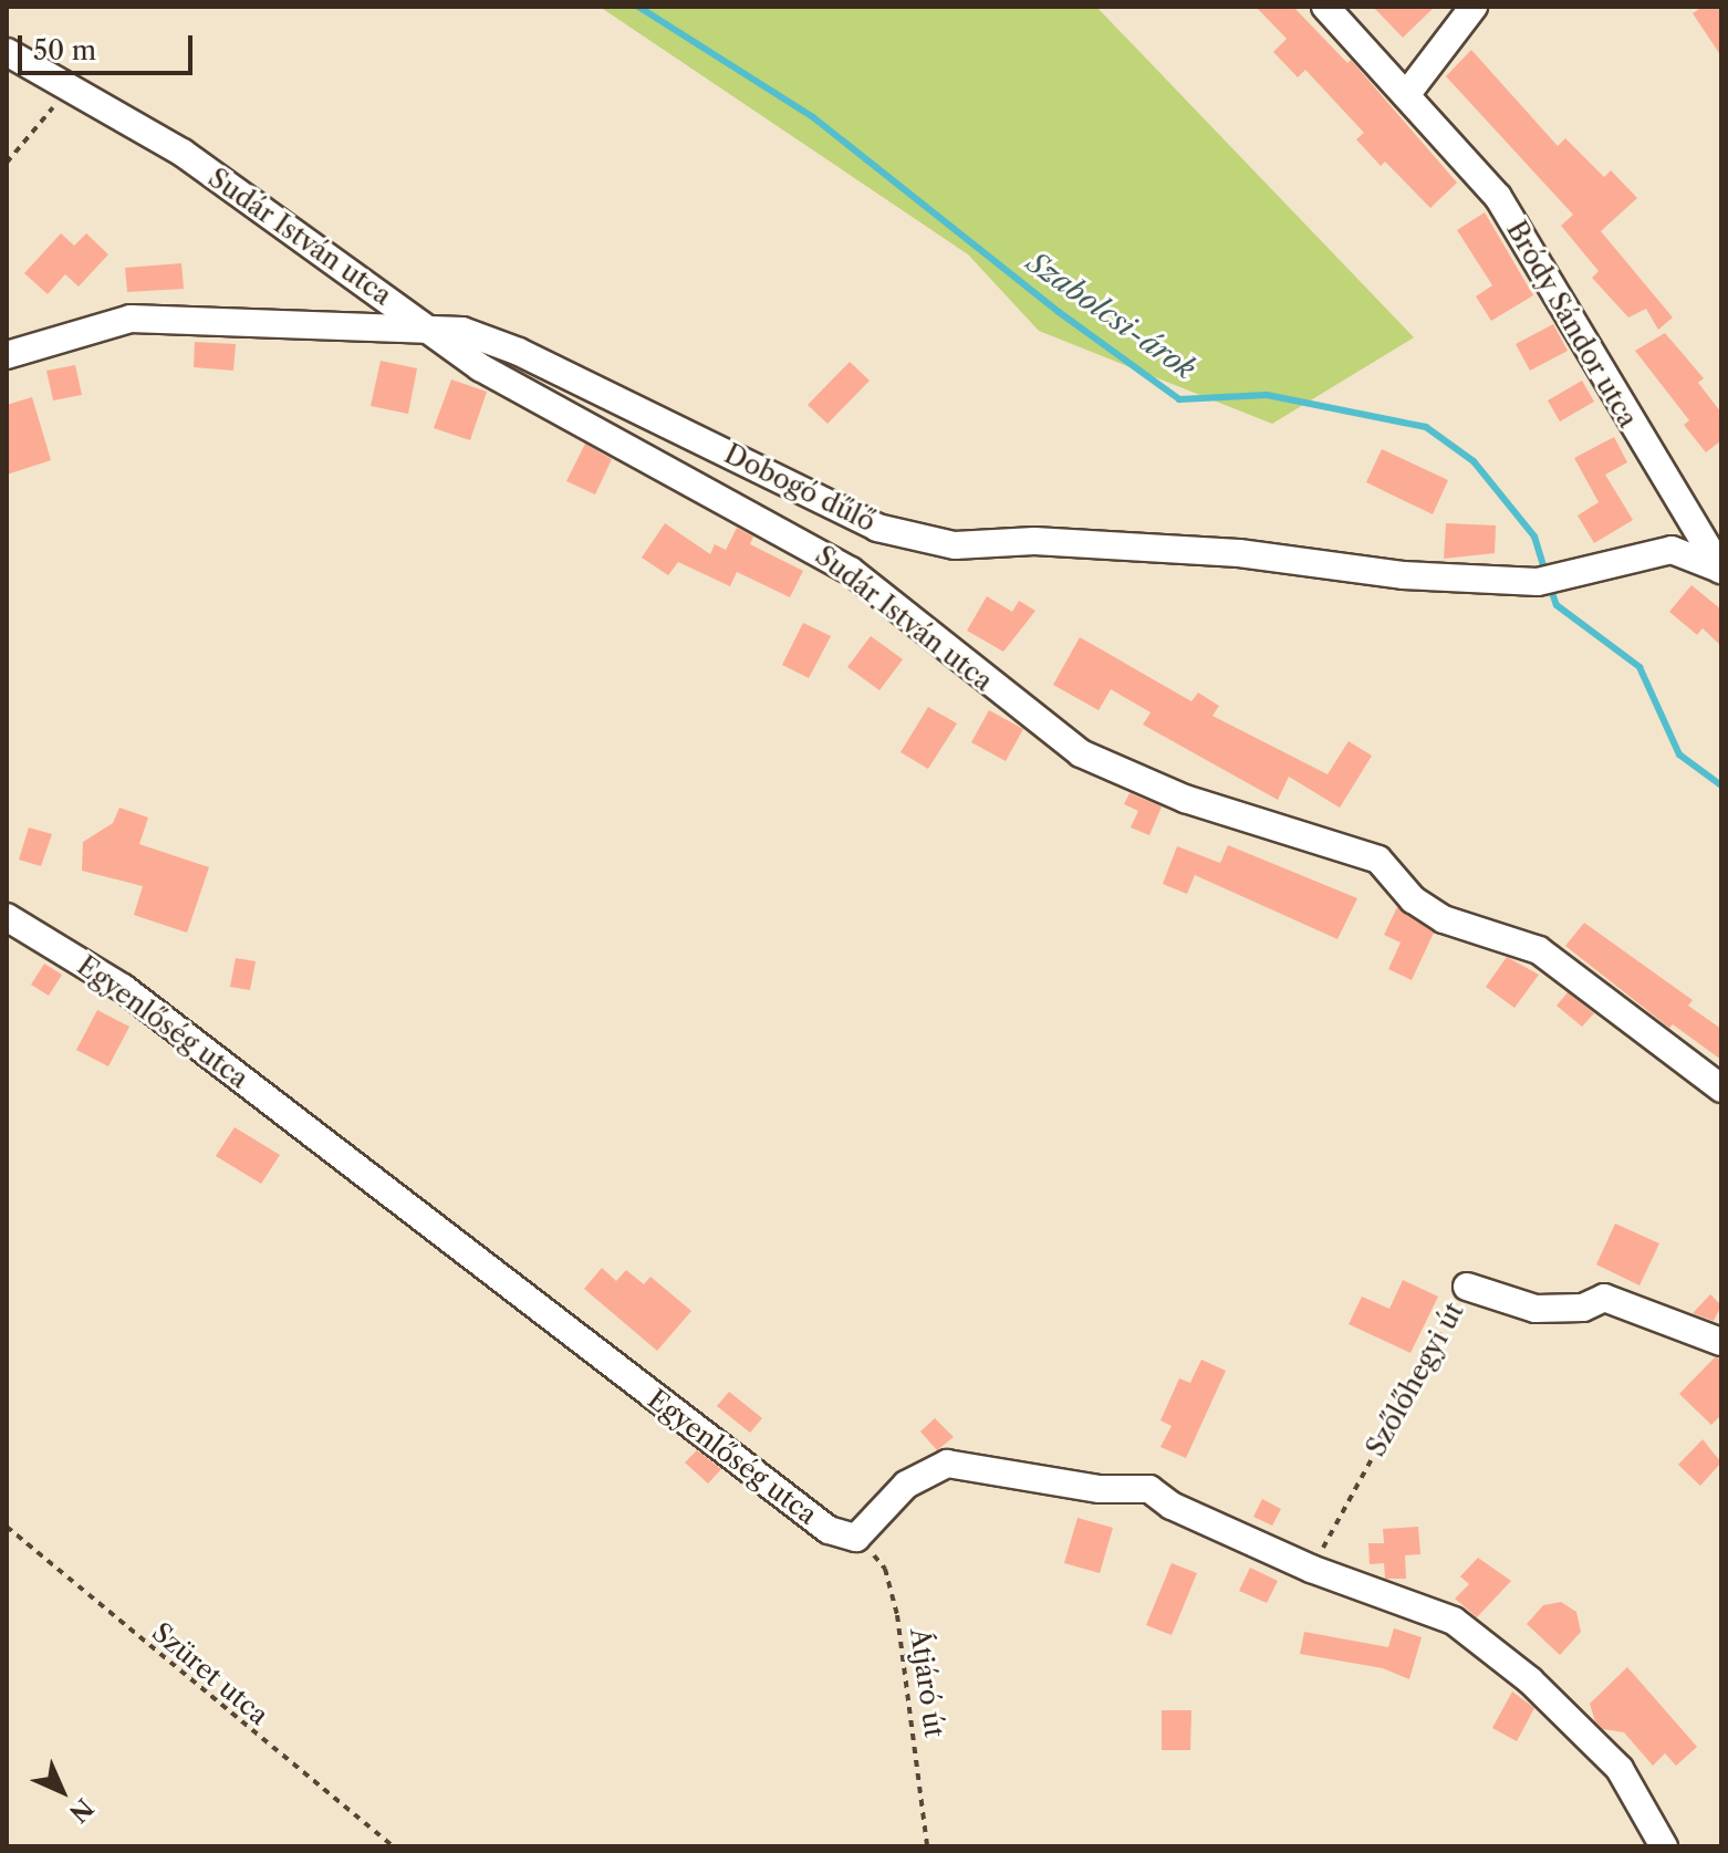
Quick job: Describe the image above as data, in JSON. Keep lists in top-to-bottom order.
{
  "streets": {
    "street": [
      "Sudár István utca",
      "Bródy Sándor utca",
      "Dobogó dűlő",
      "Egyenlőség utca",
      "Szőlőhegyi út"
    ],
    "path": ["Szüret utca", "Átjáró út"]
  },
  "crossings": [
    ["Sudár István utca", "Dobogó dűlő"],
    ["Bródy Sándor utca", "Dobogó dűlő"],
    ["Egyenlőség utca", "Átjáró út"]
  ],
  "water": ["Szabolcsi-árok"],
  "scale_bar": "50 m",
  "north": "bottom right"
}
